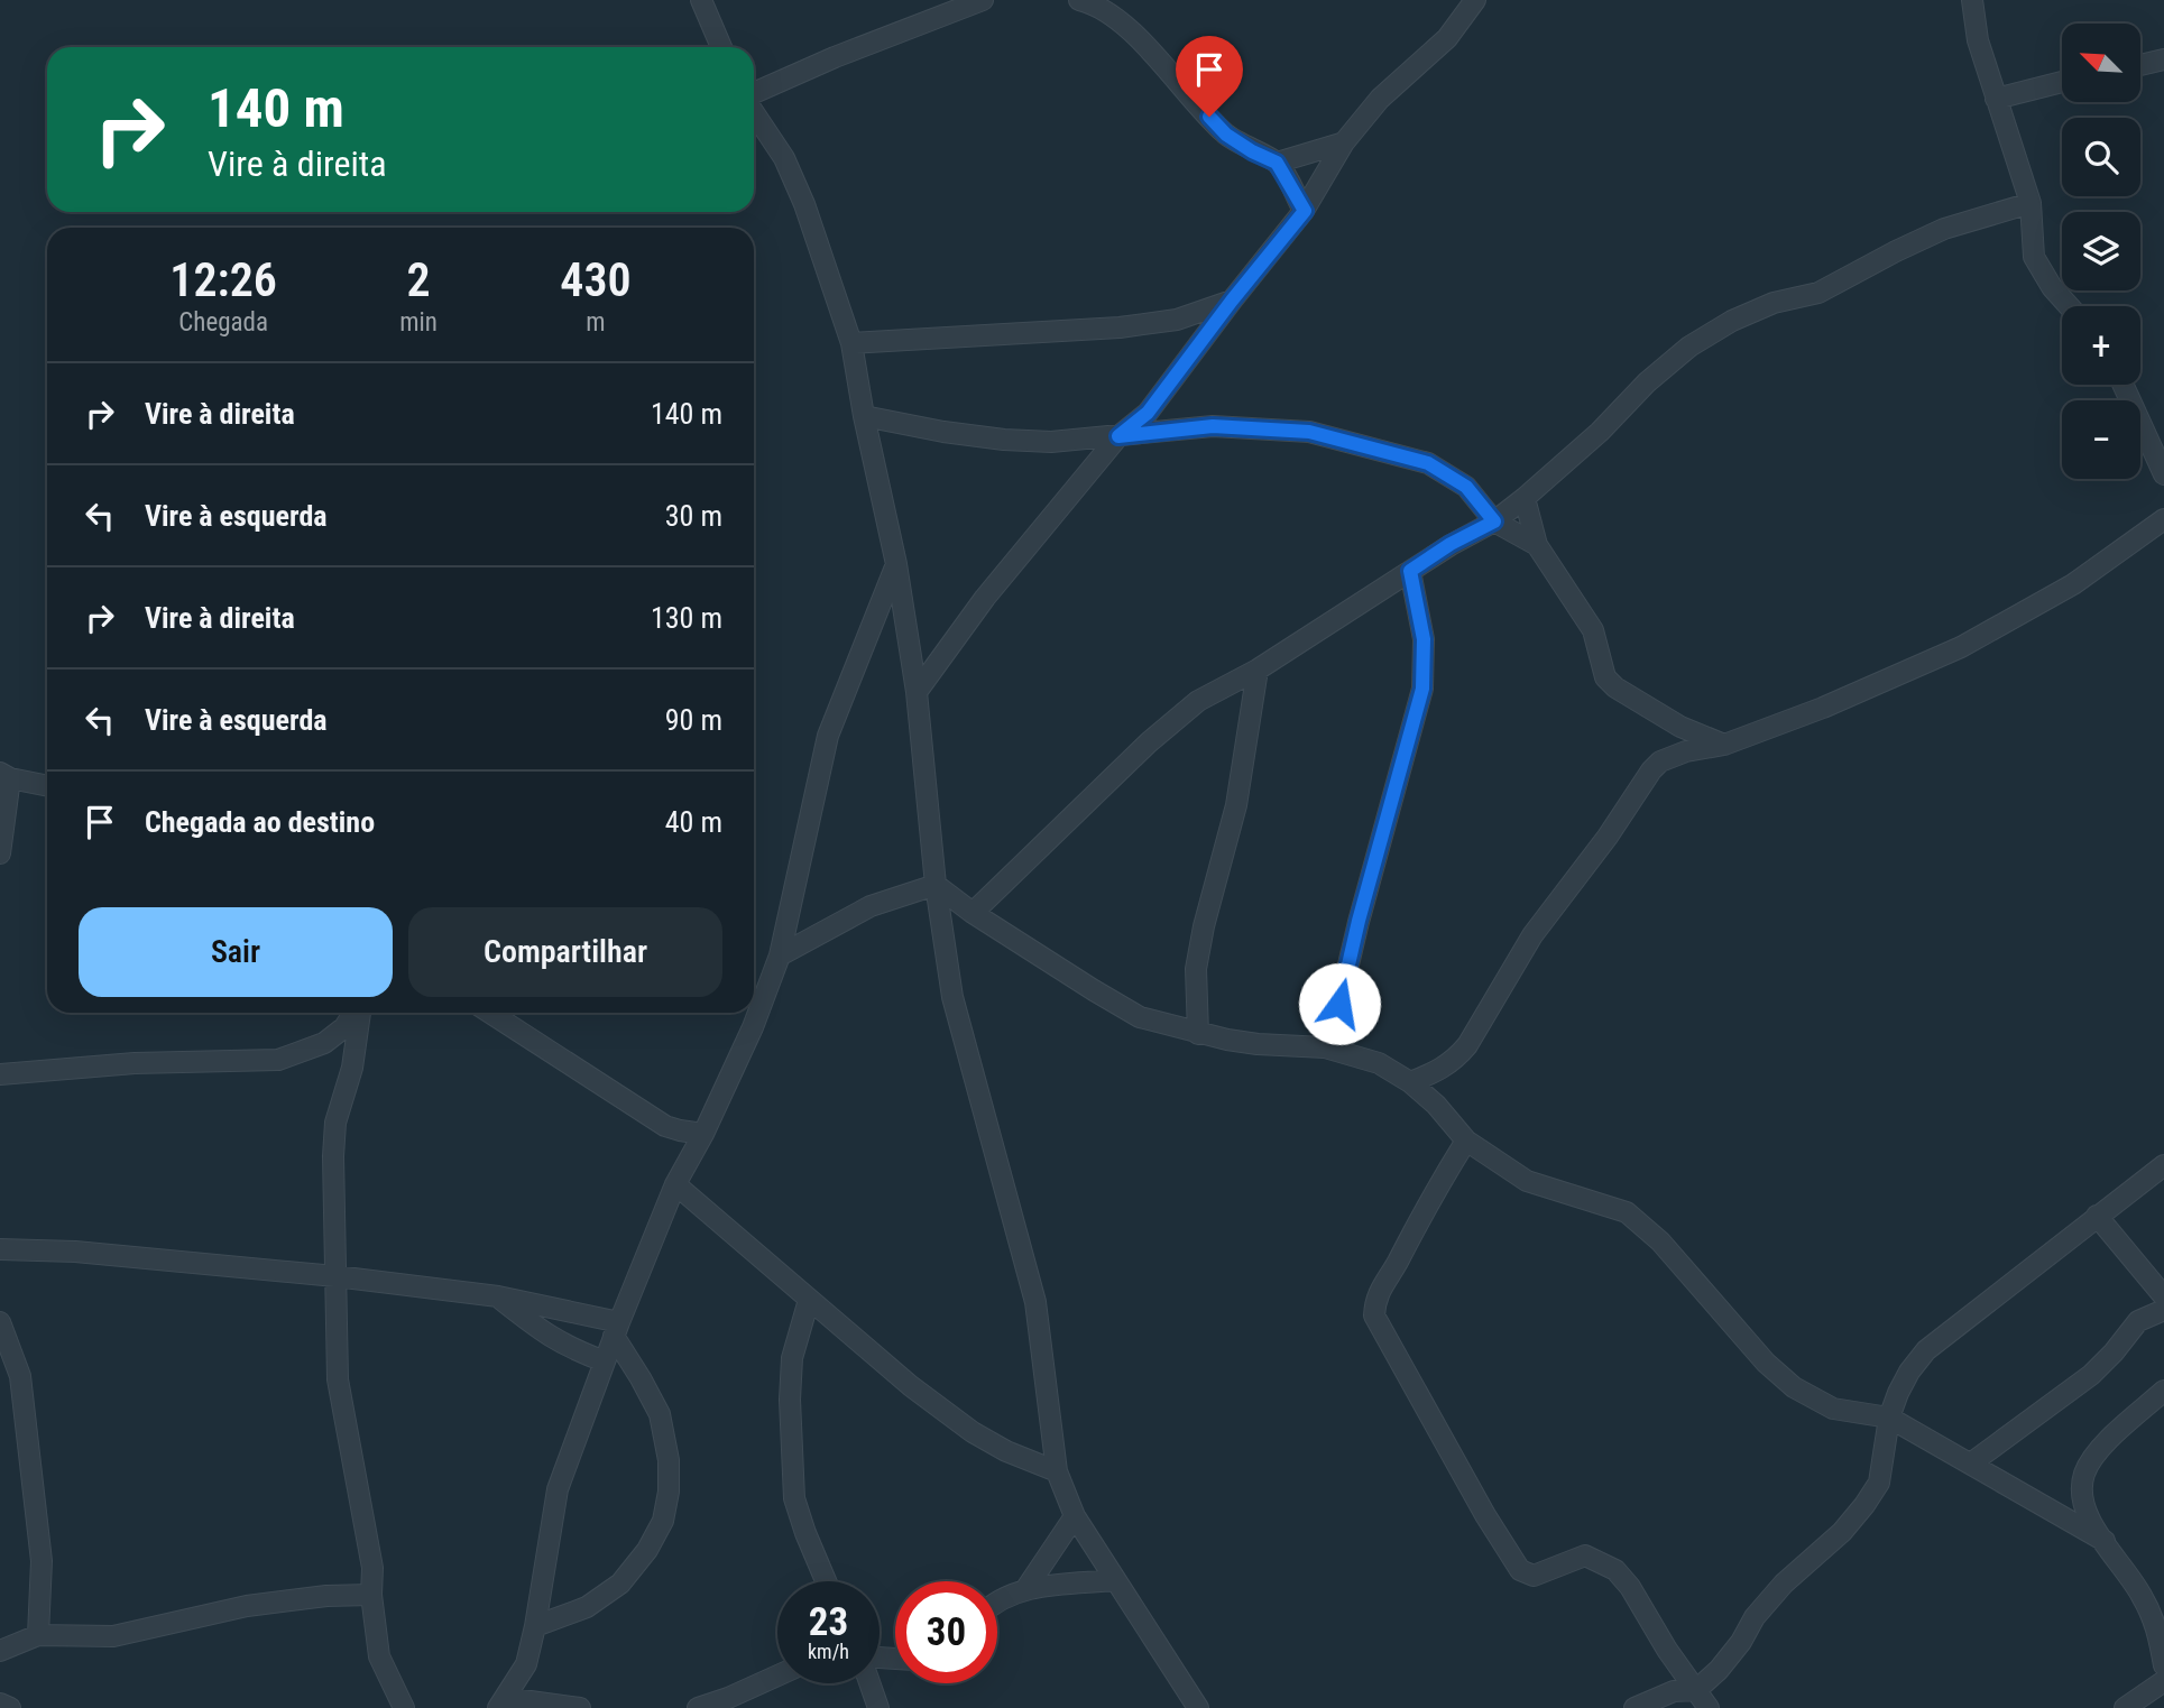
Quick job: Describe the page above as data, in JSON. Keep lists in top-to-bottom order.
{
  "north": "top left",
  "page": {
    "map_buttons": ["+", "−"],
    "turn": ["140 m", "Vire à direita"],
    "eta": [
      "12:26",
      "Chegada",
      "2",
      "min",
      "430",
      "m"
    ],
    "list": [
      {
        "name": "Vire à direita",
        "value": "140 m"
      },
      {
        "name": "Vire à esquerda",
        "value": "30 m"
      },
      {
        "name": "Vire à direita",
        "value": "130 m"
      },
      {
        "name": "Vire à esquerda",
        "value": "90 m"
      },
      {
        "name": "Chegada ao destino",
        "value": "40 m"
      }
    ],
    "buttons": ["Sair", "Compartilhar"],
    "speed": "23 km/h",
    "limit": "30"
  }
}
